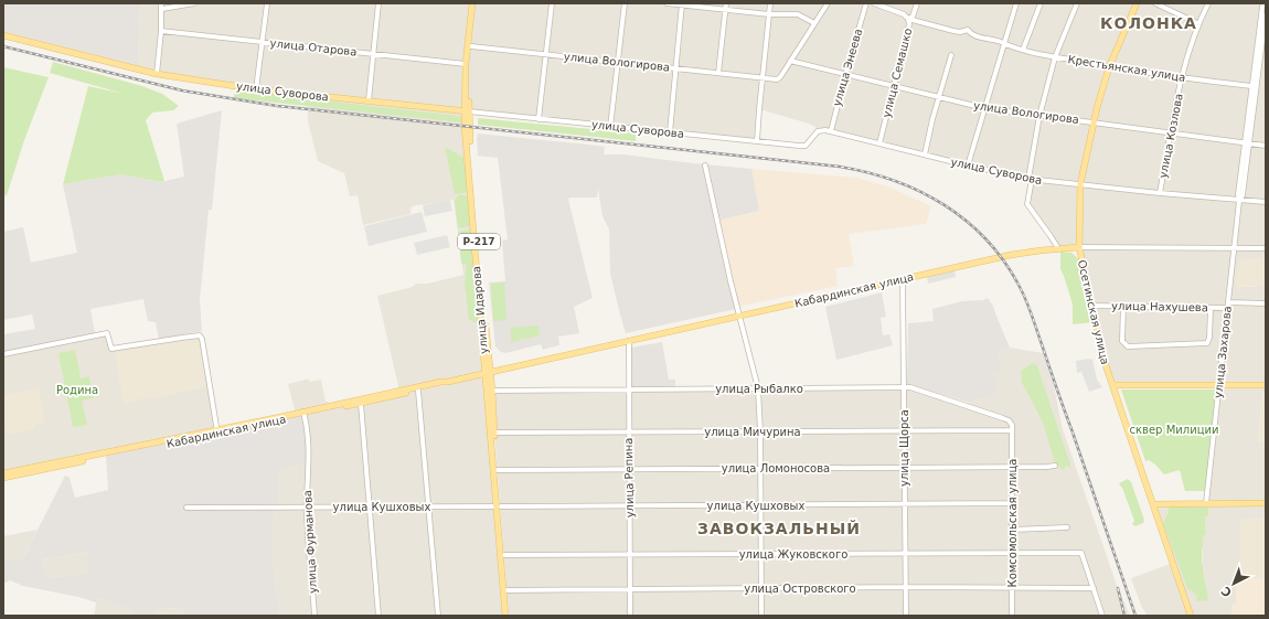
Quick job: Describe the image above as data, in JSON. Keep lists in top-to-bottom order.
{
  "streets": {
    "main road": [
      "улица Суворова",
      "Р-217",
      "Кабардинская улица",
      "улица Идарова",
      "Осетинская улица"
    ],
    "street": [
      "улица Отарова",
      "улица Вологирова",
      "улица Энеева",
      "Крестьянская улица",
      "улица Семашко",
      "улица Козлова",
      "улица Нахушева",
      "улица Захарова",
      "улица Рыбалко",
      "улица Мичурина",
      "улица Щорса",
      "улица Ломоносова",
      "улица Репина",
      "улица Кушховых",
      "Комсомольская улица",
      "улица Фурманова",
      "улица Жуковского",
      "улица Островского"
    ]
  },
  "crossings": [
    ["улица Отарова", "улица Идарова"],
    ["улица Вологирова", "улица Энеева"],
    ["улица Вологирова", "улица Семашко"],
    ["улица Вологирова", "улица Козлова"],
    ["улица Вологирова", "улица Идарова"],
    ["улица Вологирова", "Осетинская улица"],
    ["улица Вологирова", "улица Захарова"],
    ["улица Энеева", "улица Суворова"],
    ["Крестьянская улица", "улица Семашко"],
    ["Крестьянская улица", "улица Козлова"],
    ["Крестьянская улица", "Осетинская улица"],
    ["Крестьянская улица", "улица Захарова"],
    ["улица Семашко", "улица Суворова"],
    ["улица Суворова", "улица Козлова"],
    ["улица Суворова", "улица Идарова"],
    ["улица Суворова", "Осетинская улица"],
    ["улица Суворова", "улица Захарова"],
    ["Кабардинская улица", "улица Идарова"],
    ["Кабардинская улица", "Осетинская улица"],
    ["Кабардинская улица", "улица Захарова"],
    ["Кабардинская улица", "улица Щорса"],
    ["Кабардинская улица", "улица Репина"],
    ["Кабардинская улица", "улица Фурманова"],
    ["улица Нахушева", "Осетинская улица"],
    ["улица Нахушева", "улица Захарова"],
    ["улица Идарова", "улица Рыбалко"],
    ["улица Идарова", "улица Мичурина"],
    ["улица Идарова", "улица Ломоносова"],
    ["улица Идарова", "улица Кушховых"],
    ["улица Идарова", "улица Жуковского"],
    ["улица Идарова", "улица Островского"],
    ["улица Рыбалко", "улица Мичурина"],
    ["улица Рыбалко", "улица Щорса"],
    ["улица Рыбалко", "улица Репина"],
    ["улица Рыбалко", "Комсомольская улица"],
    ["улица Мичурина", "улица Щорса"],
    ["улица Мичурина", "улица Репина"],
    ["улица Мичурина", "Комсомольская улица"],
    ["улица Щорса", "улица Ломоносова"],
    ["улица Щорса", "улица Кушховых"],
    ["улица Щорса", "улица Жуковского"],
    ["улица Щорса", "улица Островского"],
    ["улица Ломоносова", "улица Репина"],
    ["улица Ломоносова", "Комсомольская улица"],
    ["улица Репина", "улица Кушховых"],
    ["улица Репина", "улица Жуковского"],
    ["улица Репина", "улица Островского"],
    ["улица Кушховых", "Комсомольская улица"],
    ["улица Кушховых", "улица Фурманова"],
    ["Комсомольская улица", "улица Жуковского"],
    ["Комсомольская улица", "улица Островского"],
    ["улица Жуковского", "улица Островского"]
  ],
  "districts": ["КОЛОНКА", "ЗАВОКЗАЛЬНЫЙ"],
  "parks": ["Родина", "сквер Милиции"],
  "north": "bottom left"
}
